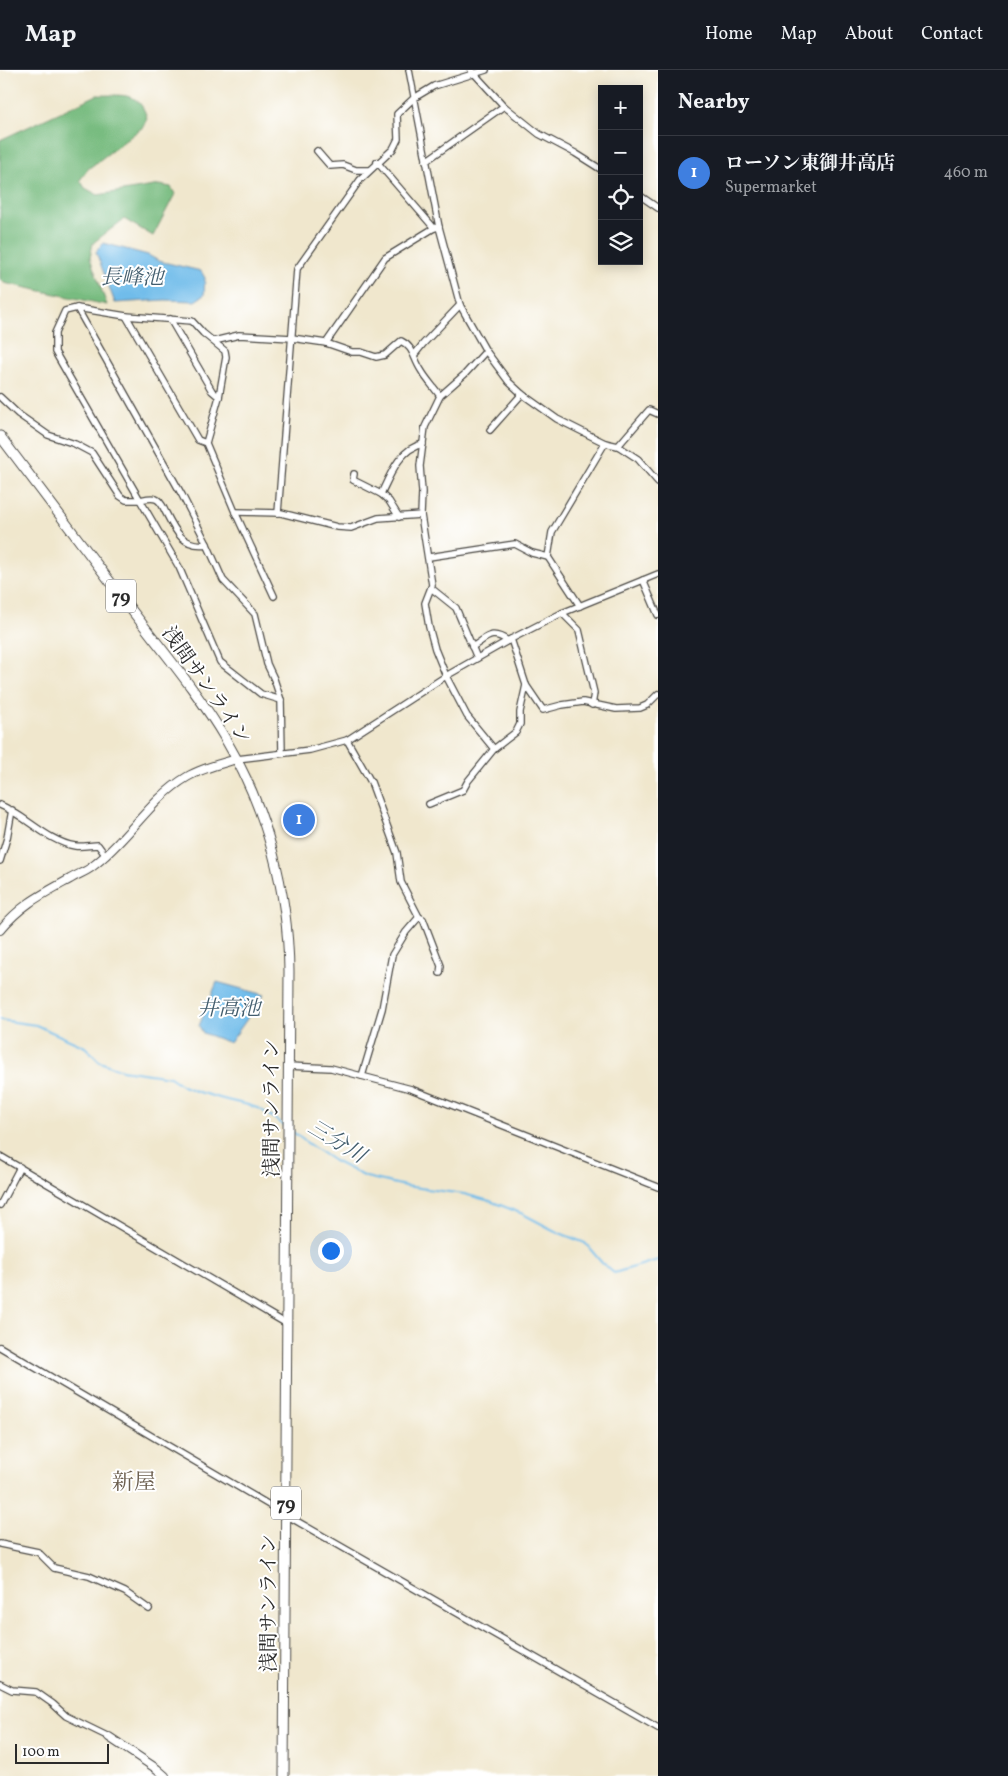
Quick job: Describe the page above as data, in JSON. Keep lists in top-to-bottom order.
{
  "streets": {
    "main road": ["79", "浅間サンライン"]
  },
  "districts": ["新屋"],
  "water": ["長峰池", "井高池", "三分川"],
  "scale_bar": "100 m",
  "page": {
    "header": "Map",
    "nav": [
      "Home",
      "Map",
      "About",
      "Contact"
    ],
    "heading": "Nearby",
    "map_buttons": ["+", "−"],
    "list": [
      {
        "mark": "1",
        "name": "ローソン東御井高店",
        "note": "Supermarket",
        "value": "460 m"
      }
    ],
    "pins": "1",
    "scale": "100 m"
  }
}
